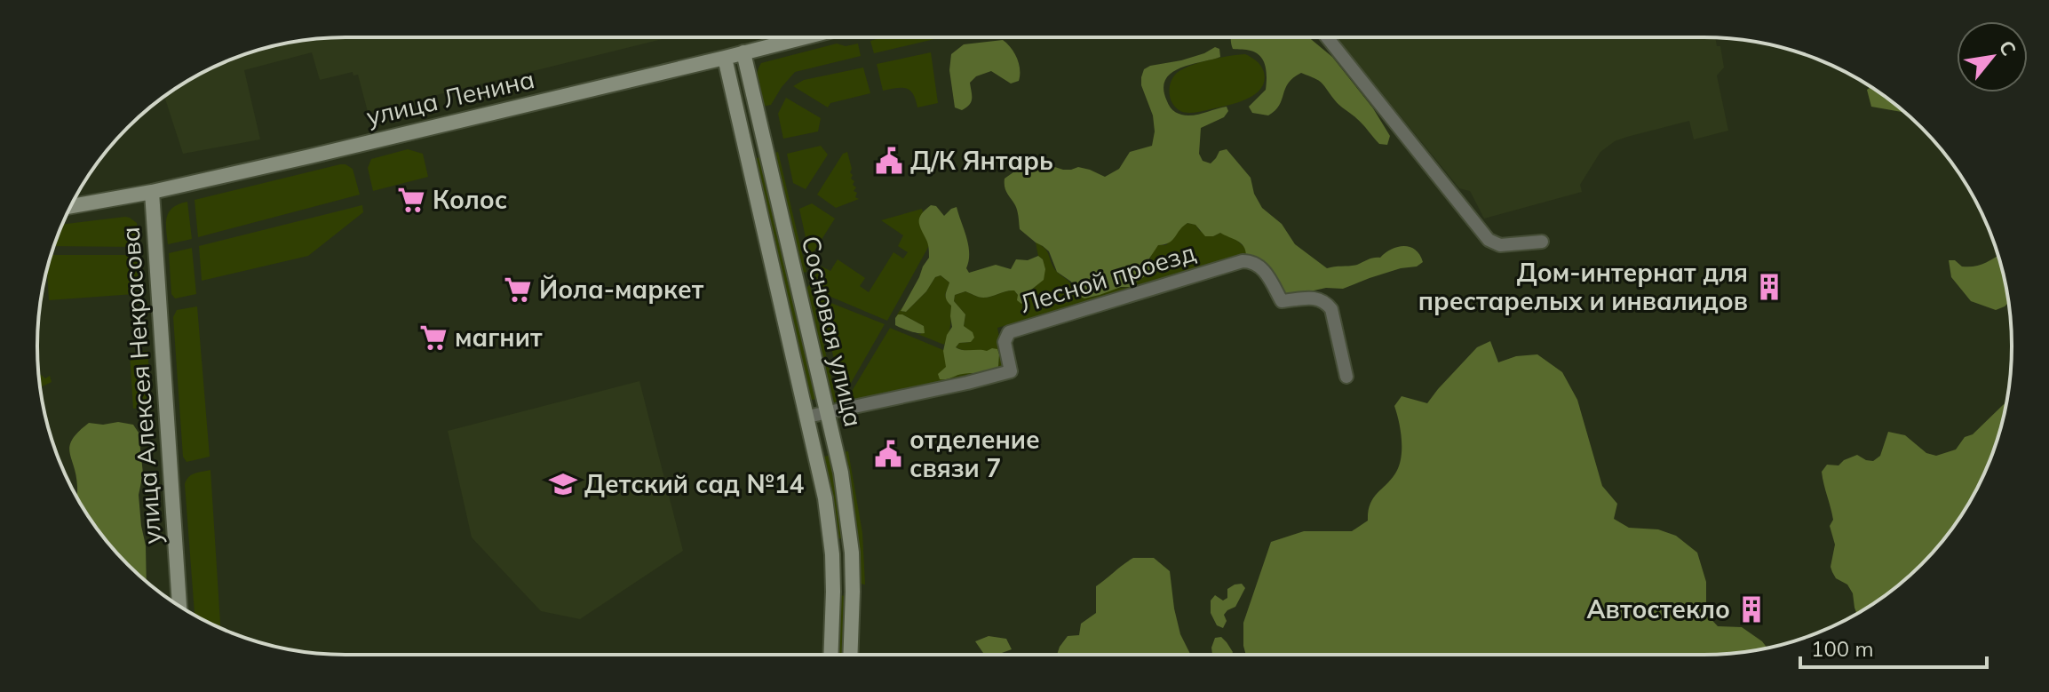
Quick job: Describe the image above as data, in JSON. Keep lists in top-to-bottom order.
{
  "streets": {
    "street": [
      "улица Ленина",
      "Лесной проезд",
      "Сосновая улица",
      "улица Алексея Некрасова"
    ]
  },
  "crossings": [
    ["улица Ленина", "Сосновая улица"],
    ["улица Ленина", "улица Алексея Некрасова"],
    ["Лесной проезд", "Сосновая улица"]
  ],
  "places": {
    "public building": ["Д/К Янтарь", "отделение связи 7"],
    "supermarket": ["Колос", "Йола-маркет", "магнит"],
    "building": ["Дом-интернат для престарелых и инвалидов", "Автостекло"],
    "school or university": ["Детский сад №14"]
  },
  "scale_bar": "100 m",
  "north": "top right"
}
